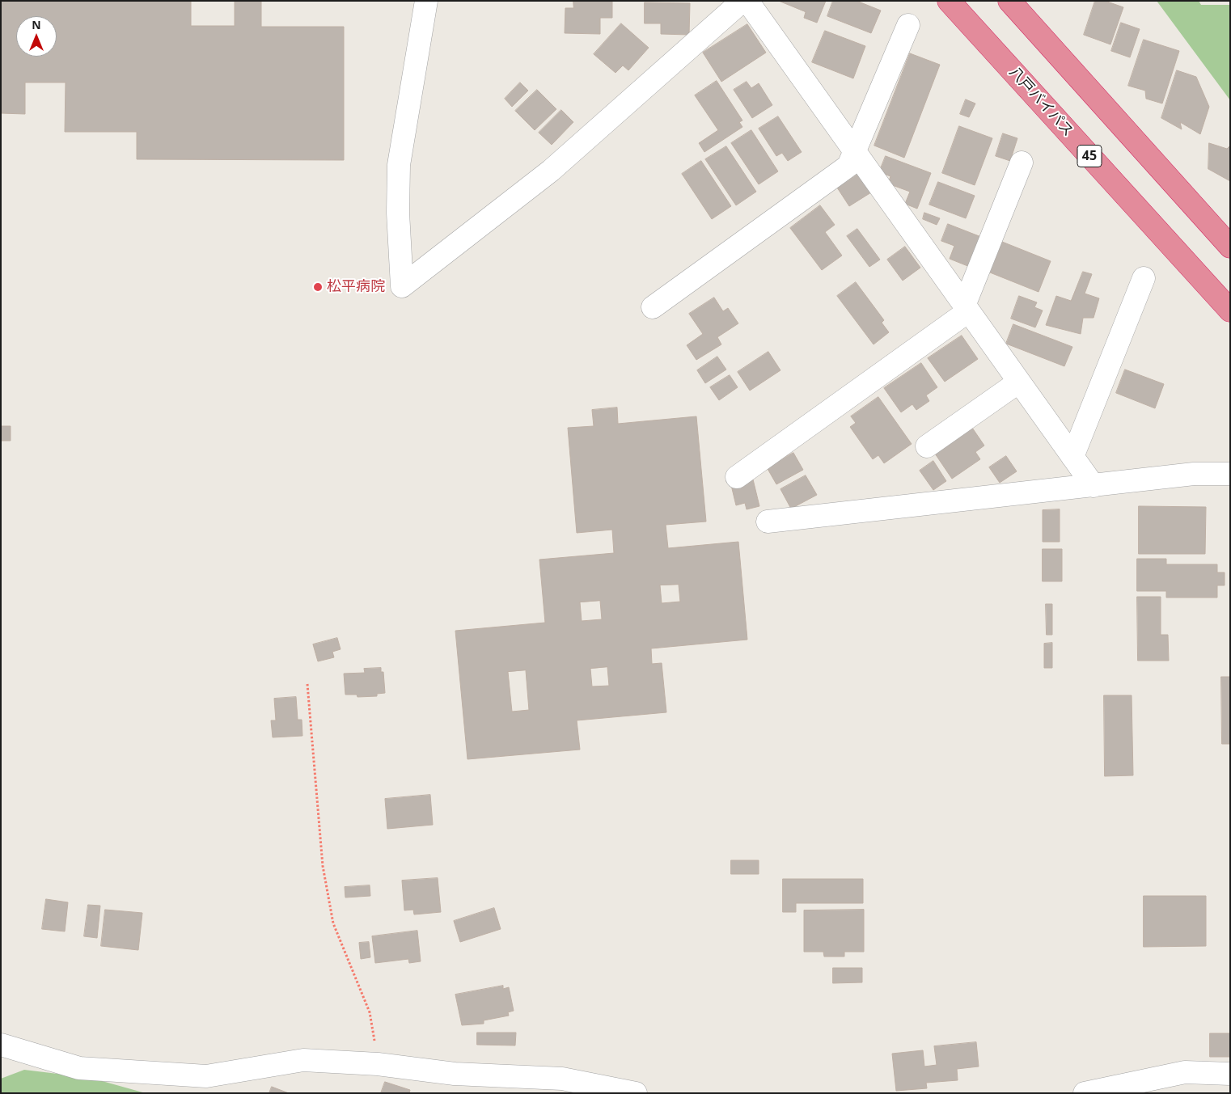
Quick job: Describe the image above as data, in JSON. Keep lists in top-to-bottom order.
{
  "streets": {
    "highway": ["八戸バイパス", "45"]
  },
  "places": ["松平病院"],
  "north": "top"
}
